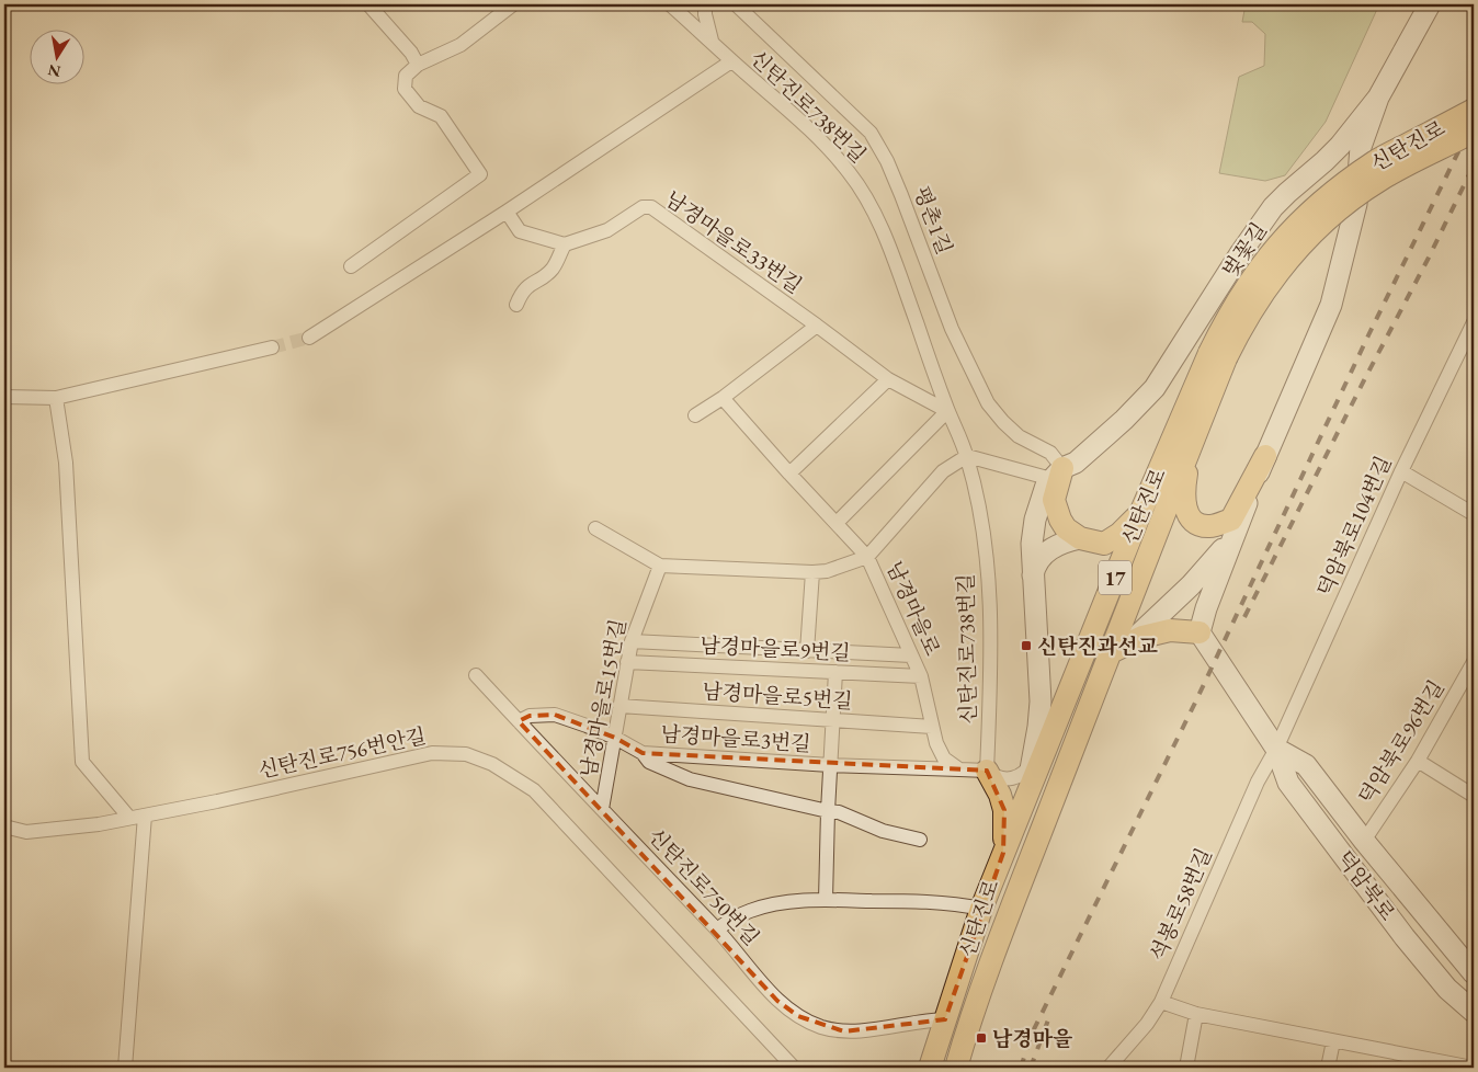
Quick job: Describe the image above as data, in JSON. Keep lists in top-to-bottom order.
{
  "streets": {
    "main road": ["신탄진로", "17"],
    "street": [
      "신탄진로738번길",
      "평촌1길",
      "남경마을로33번길",
      "벚꽃길",
      "덕암북로104번길",
      "남경마을로",
      "남경마을로9번길",
      "남경마을로5번길",
      "남경마을로15번길",
      "남경마을로3번길",
      "덕암북로96번길",
      "신탄진로756번안길",
      "덕암북로",
      "신탄진로750번길",
      "석봉로58번길"
    ]
  },
  "crossings": [
    ["신탄진로738번길", "남경마을로"],
    ["신탄진로", "신탄진로750번길"],
    ["평촌1길", "벚꽃길"],
    ["덕암북로104번길", "덕암북로"],
    ["덕암북로104번길", "석봉로58번길"],
    ["남경마을로", "남경마을로9번길"],
    ["남경마을로", "남경마을로5번길"],
    ["남경마을로", "남경마을로3번길"],
    ["남경마을로9번길", "남경마을로15번길"],
    ["남경마을로5번길", "남경마을로15번길"],
    ["남경마을로15번길", "남경마을로3번길"],
    ["남경마을로15번길", "신탄진로750번길"],
    ["남경마을로3번길", "신탄진로750번길"],
    ["덕암북로96번길", "덕암북로"],
    ["덕암북로", "석봉로58번길"]
  ],
  "places": {
    "transit": ["신탄진과선교", "남경마을"]
  },
  "north": "bottom"
}
